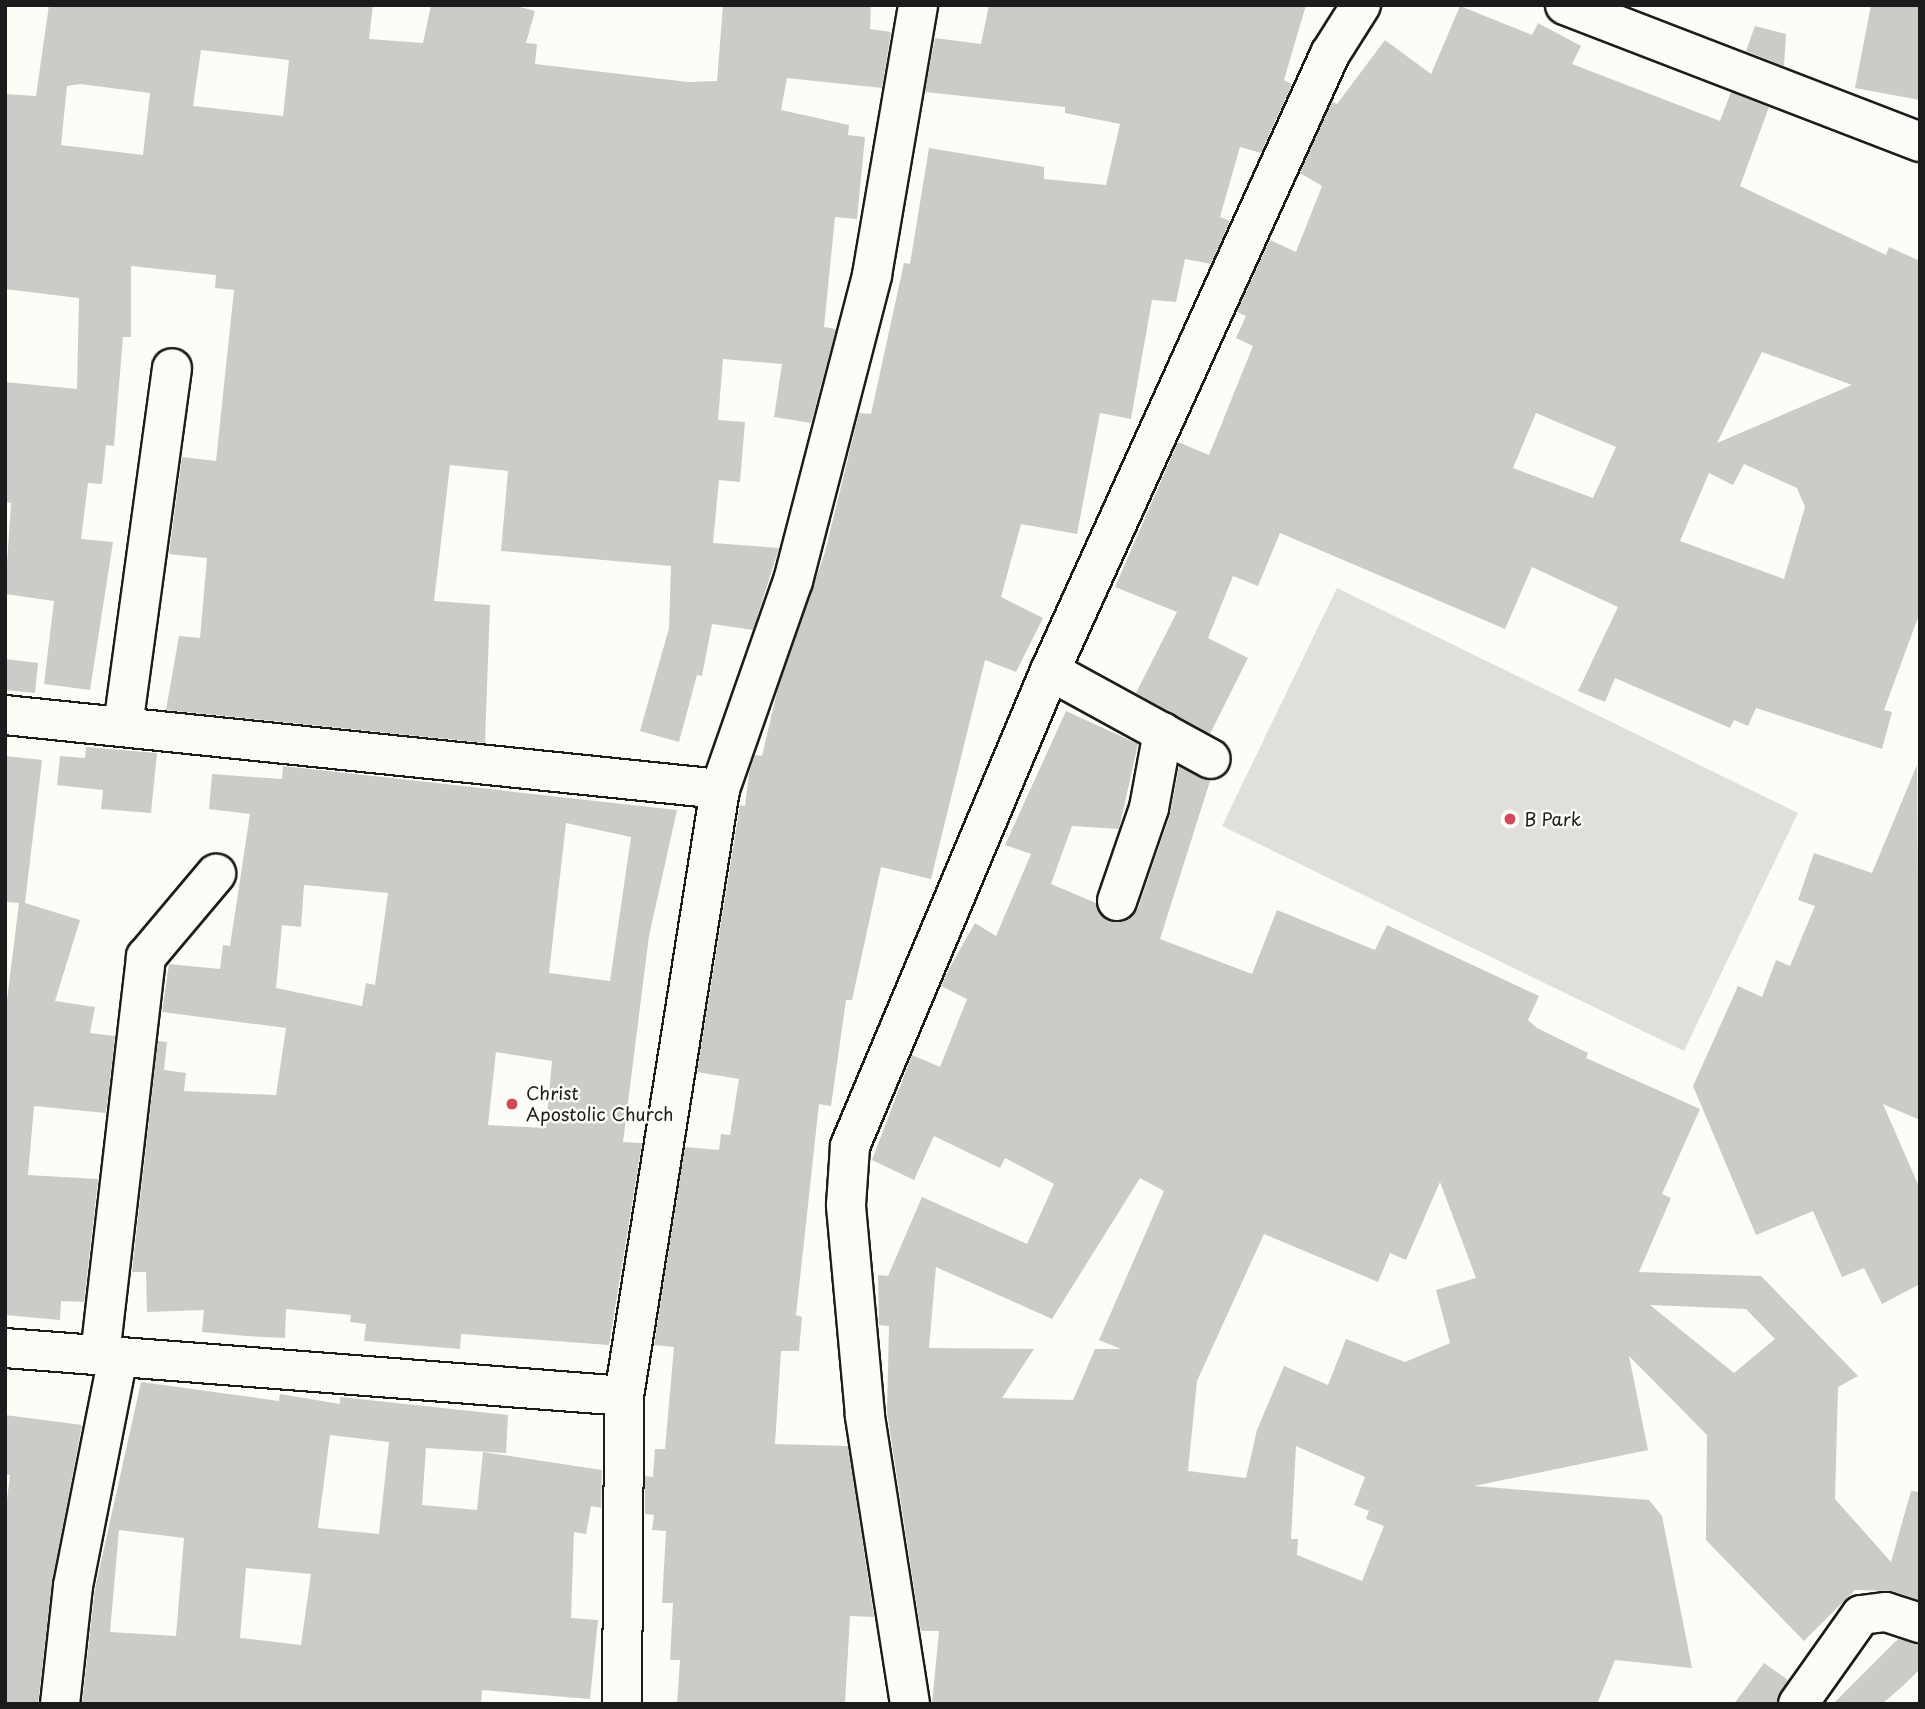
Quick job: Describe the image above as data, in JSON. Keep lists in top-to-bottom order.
{
  "places": ["B Park", "Christ Apostolic Church"]
}
